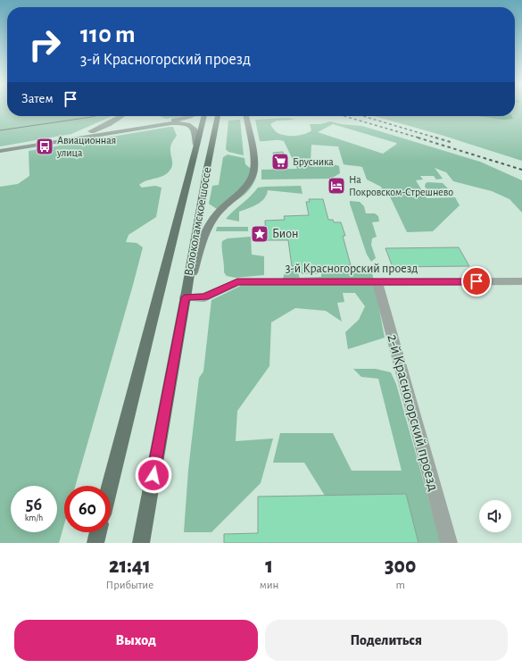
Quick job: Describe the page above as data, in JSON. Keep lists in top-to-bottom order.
{
  "streets": {
    "main road": ["Волоколамское шоссе"],
    "street": ["3-й Красногорский проезд", "2-й Красногорский проезд"]
  },
  "crossings": [
    ["Волоколамское шоссе", "3-й Красногорский проезд"],
    ["3-й Красногорский проезд", "2-й Красногорский проезд"]
  ],
  "places": {
    "bus stop": ["Авиационная улица"],
    "supermarket": ["Брусника"],
    "hotel": ["На Покровском-Стрешнево"],
    "place": ["Бион"]
  },
  "page": {
    "turn": ["110 m", "3-й Красногорский проезд"],
    "then": "Затем",
    "speed": "56 km/h",
    "limit": "60",
    "eta": [
      "21:41",
      "Прибытие",
      "1",
      "мин",
      "300",
      "m"
    ],
    "buttons": ["Выход", "Поделиться"]
  }
}
